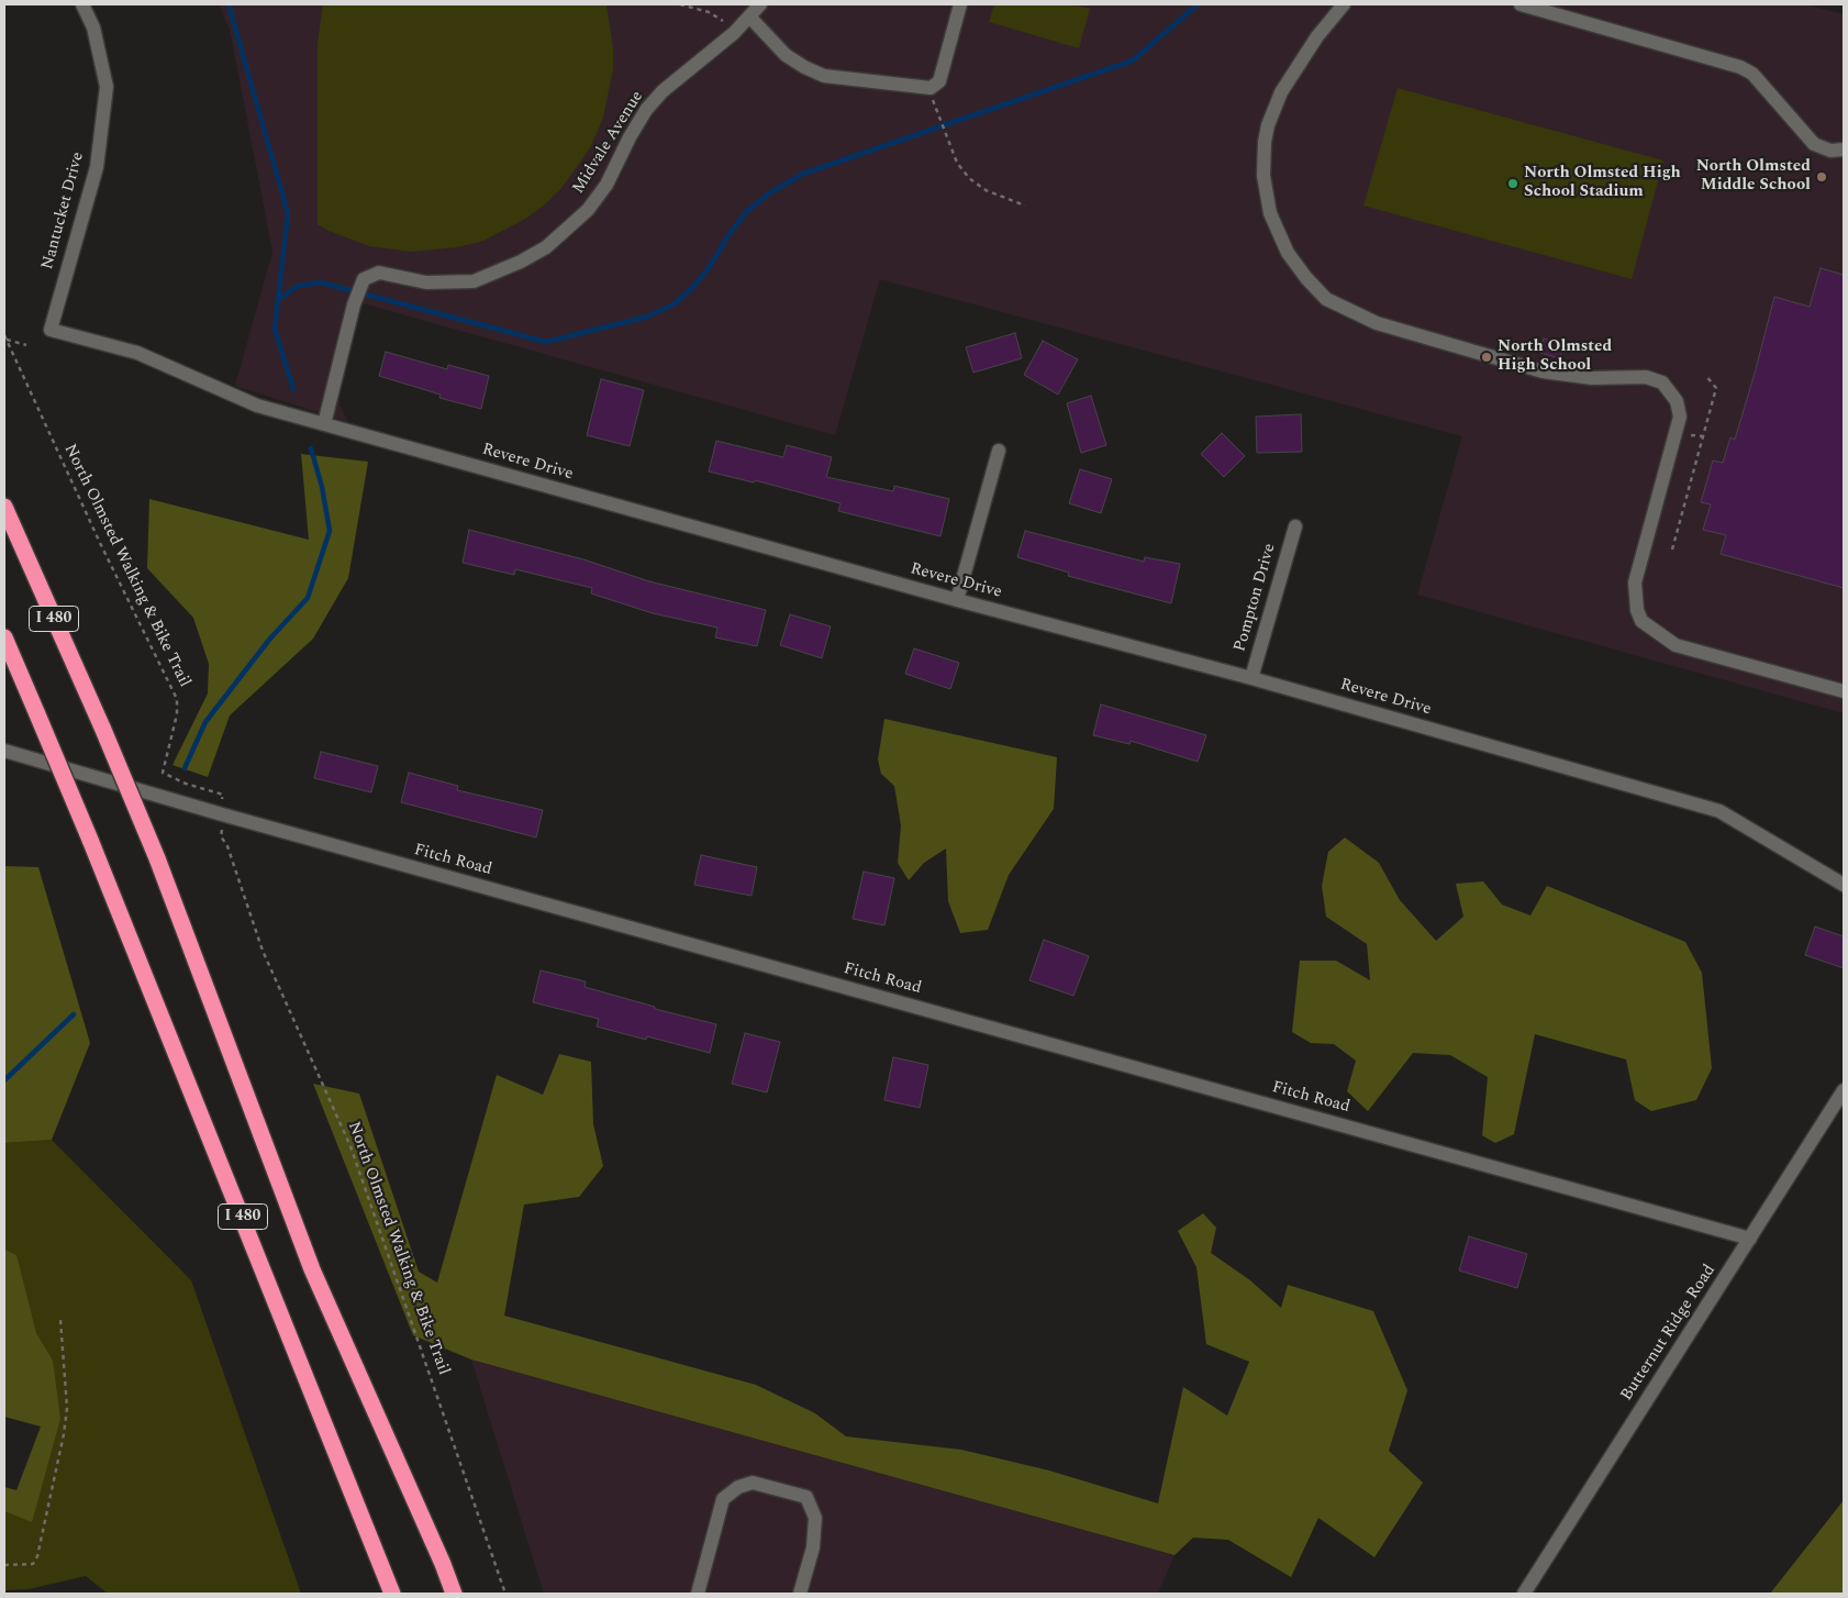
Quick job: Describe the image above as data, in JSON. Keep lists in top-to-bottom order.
{
  "streets": {
    "highway": ["I 480"],
    "street": [
      "Midvale Avenue",
      "Nantucket Drive",
      "Revere Drive",
      "Pompton Drive",
      "Fitch Road",
      "Butternut Ridge Road"
    ],
    "path": ["North Olmsted Walking & Bike Trail"]
  },
  "crossings": [
    ["Midvale Avenue", "Revere Drive"],
    ["Nantucket Drive", "Revere Drive"],
    ["Revere Drive", "Pompton Drive"],
    ["Fitch Road", "Butternut Ridge Road"]
  ],
  "places": ["North Olmsted Middle School", "North Olmsted High School Stadium", "North Olmsted High School"]
}
